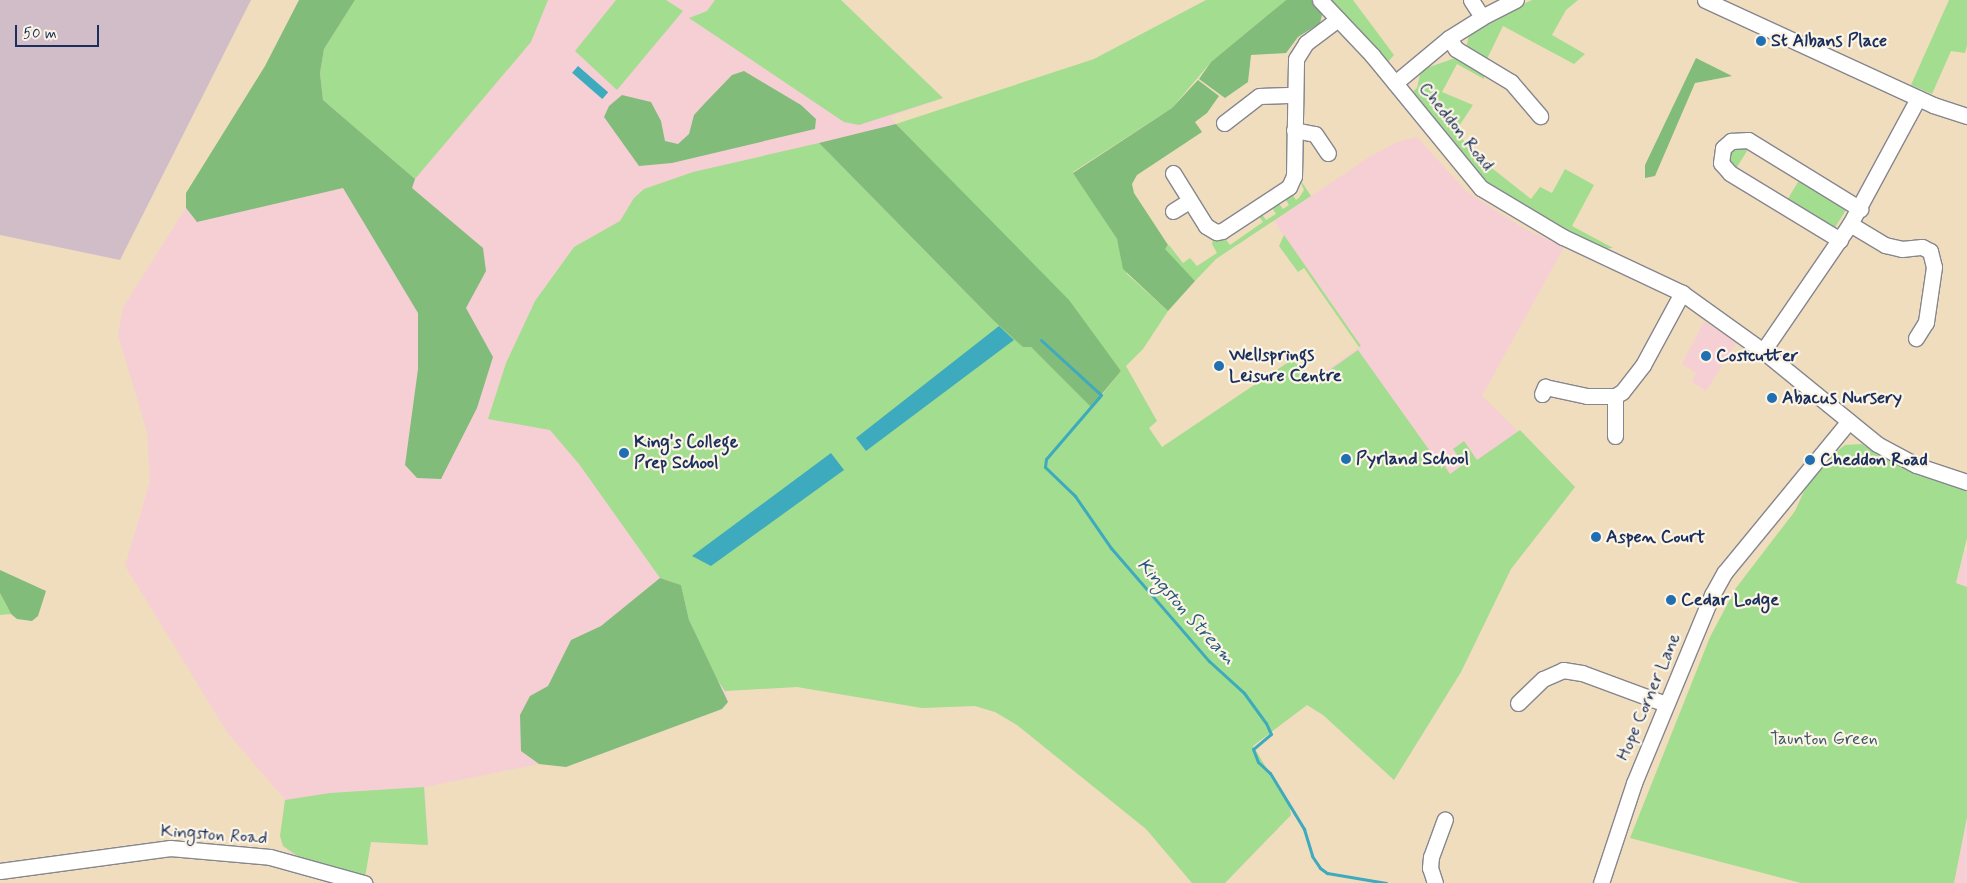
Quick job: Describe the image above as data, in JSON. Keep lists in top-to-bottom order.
{
  "streets": {
    "street": ["Cheddon Road", "Hope Corner Lane", "Kingston Road"]
  },
  "crossings": [
    ["Cheddon Road", "Hope Corner Lane"]
  ],
  "water": ["Kingston Stream"],
  "parks": ["Taunton Green"],
  "places": [
    "St Albans Place",
    "Costcutter",
    "Wellsprings Leisure Centre",
    "Abacus Nursery",
    "King's College Prep School",
    "Pyrland School",
    "Cheddon Road",
    "Aspen Court",
    "Cedar Lodge"
  ],
  "scale_bar": "50 m"
}
